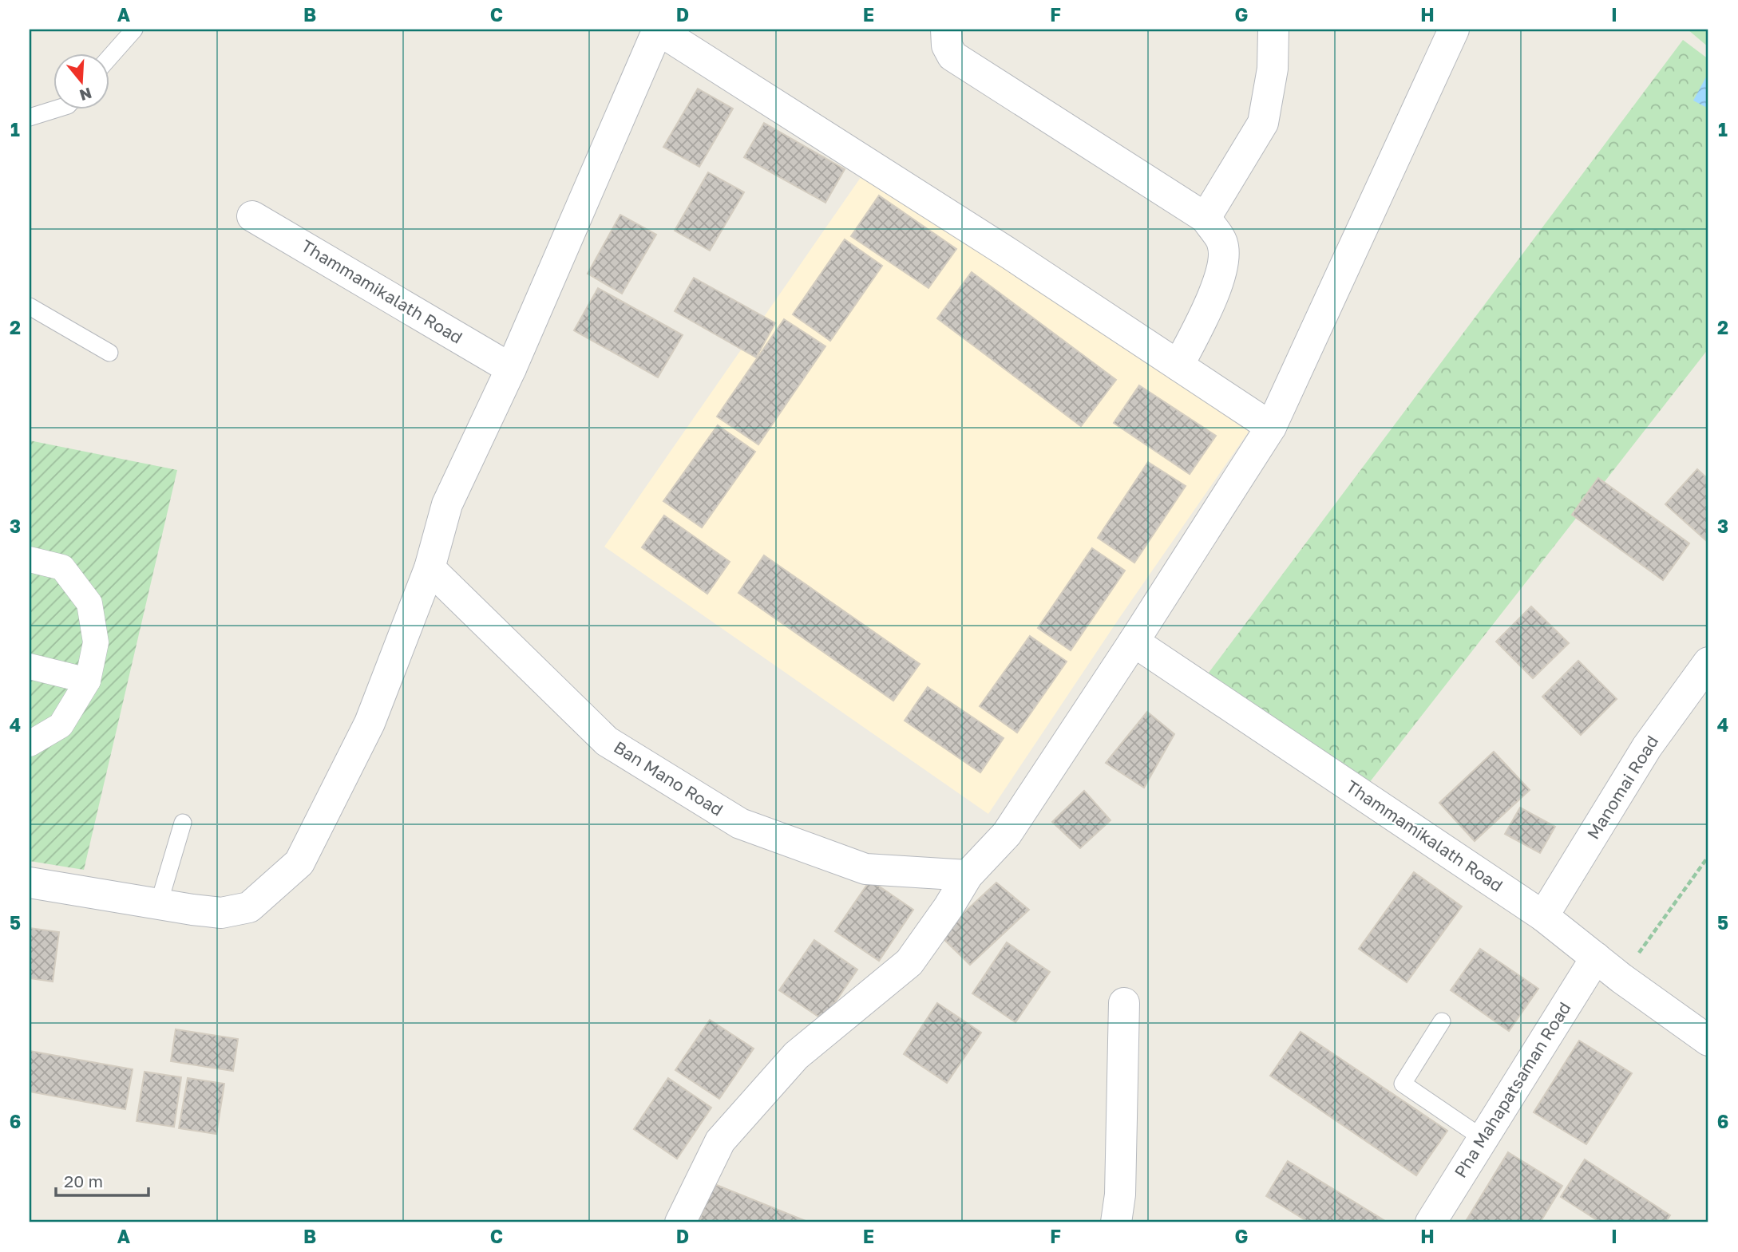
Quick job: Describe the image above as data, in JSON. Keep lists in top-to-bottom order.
{
  "streets": {
    "street": [
      "Thammamikalath Road",
      "Ban Mano Road",
      "Manomai Road",
      "Pha Mahapatsaman Road"
    ]
  },
  "crossings": [
    ["Thammamikalath Road", "Manomai Road"],
    ["Thammamikalath Road", "Pha Mahapatsaman Road"]
  ],
  "scale_bar": "20 m",
  "north": "bottom",
  "grid": {
    "columns": [
      "A",
      "B",
      "C",
      "D",
      "E",
      "F",
      "G",
      "H",
      "I"
    ],
    "rows": [
      "1",
      "2",
      "3",
      "4",
      "5",
      "6"
    ]
  }
}
